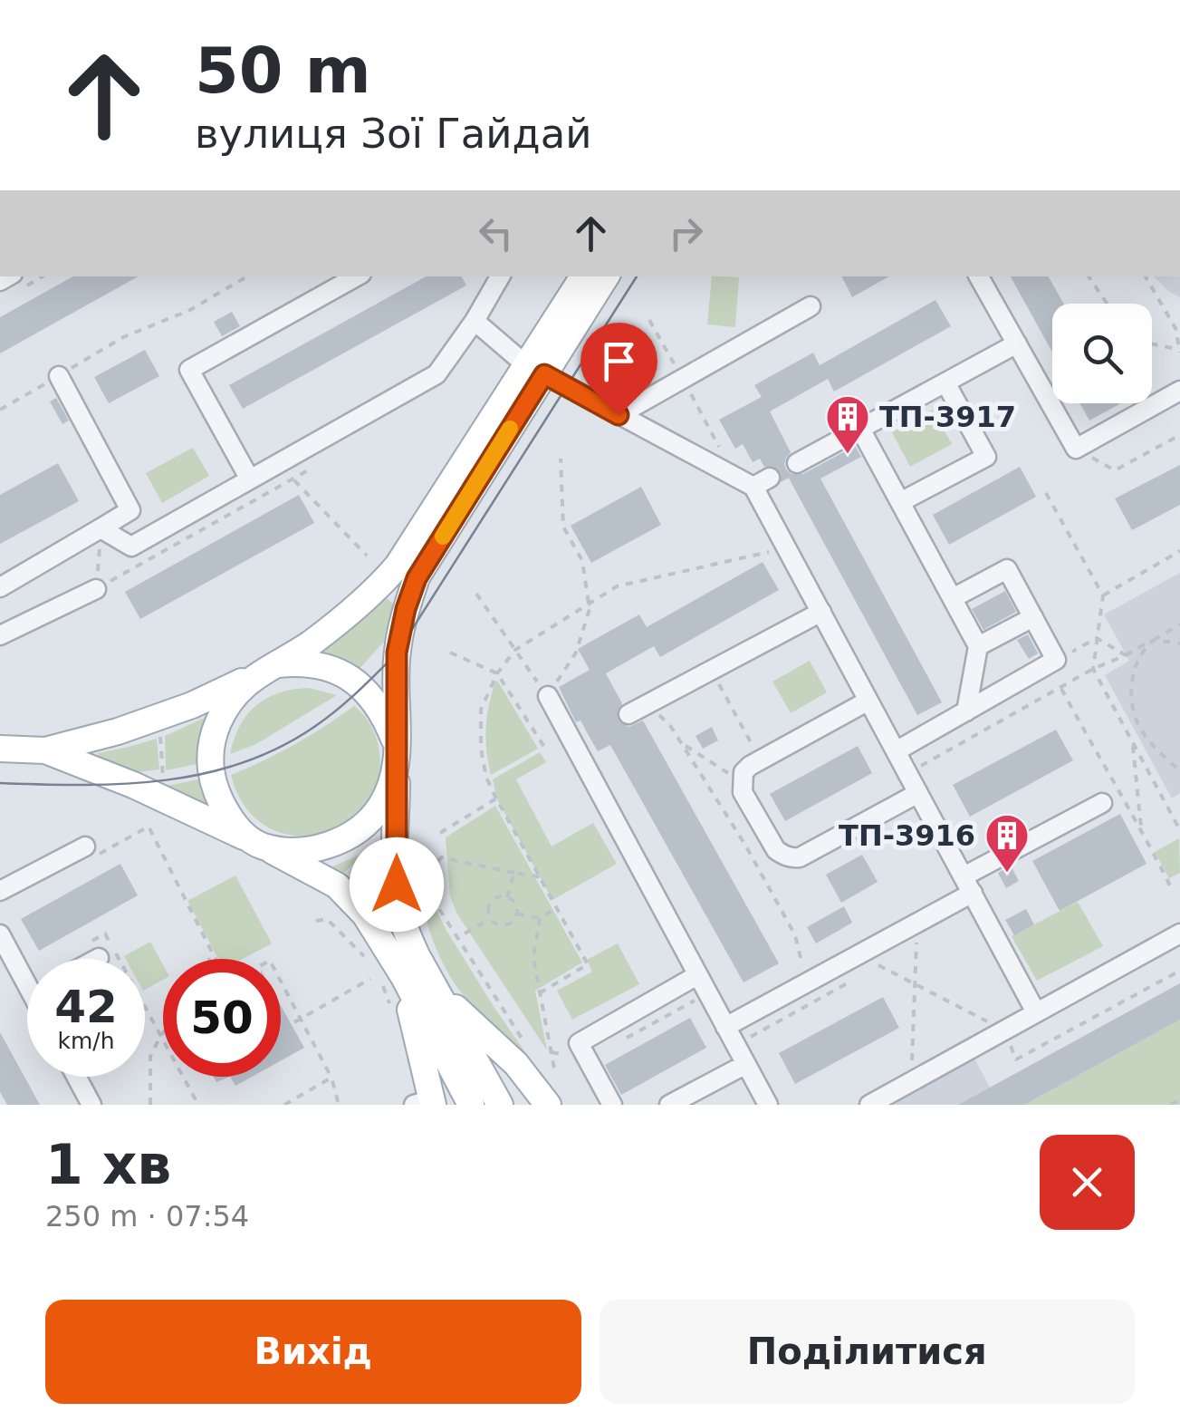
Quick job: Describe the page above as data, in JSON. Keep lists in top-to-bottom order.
{
  "places": {
    "building": ["ТП-3917", "ТП-3916"]
  },
  "page": {
    "turn": ["50 m", "вулиця Зої Гайдай"],
    "speed": "42 km/h",
    "limit": "50",
    "heading": ["1 хв", "250 m · 07:54"],
    "buttons": ["Вихід", "Поділитися"]
  }
}
